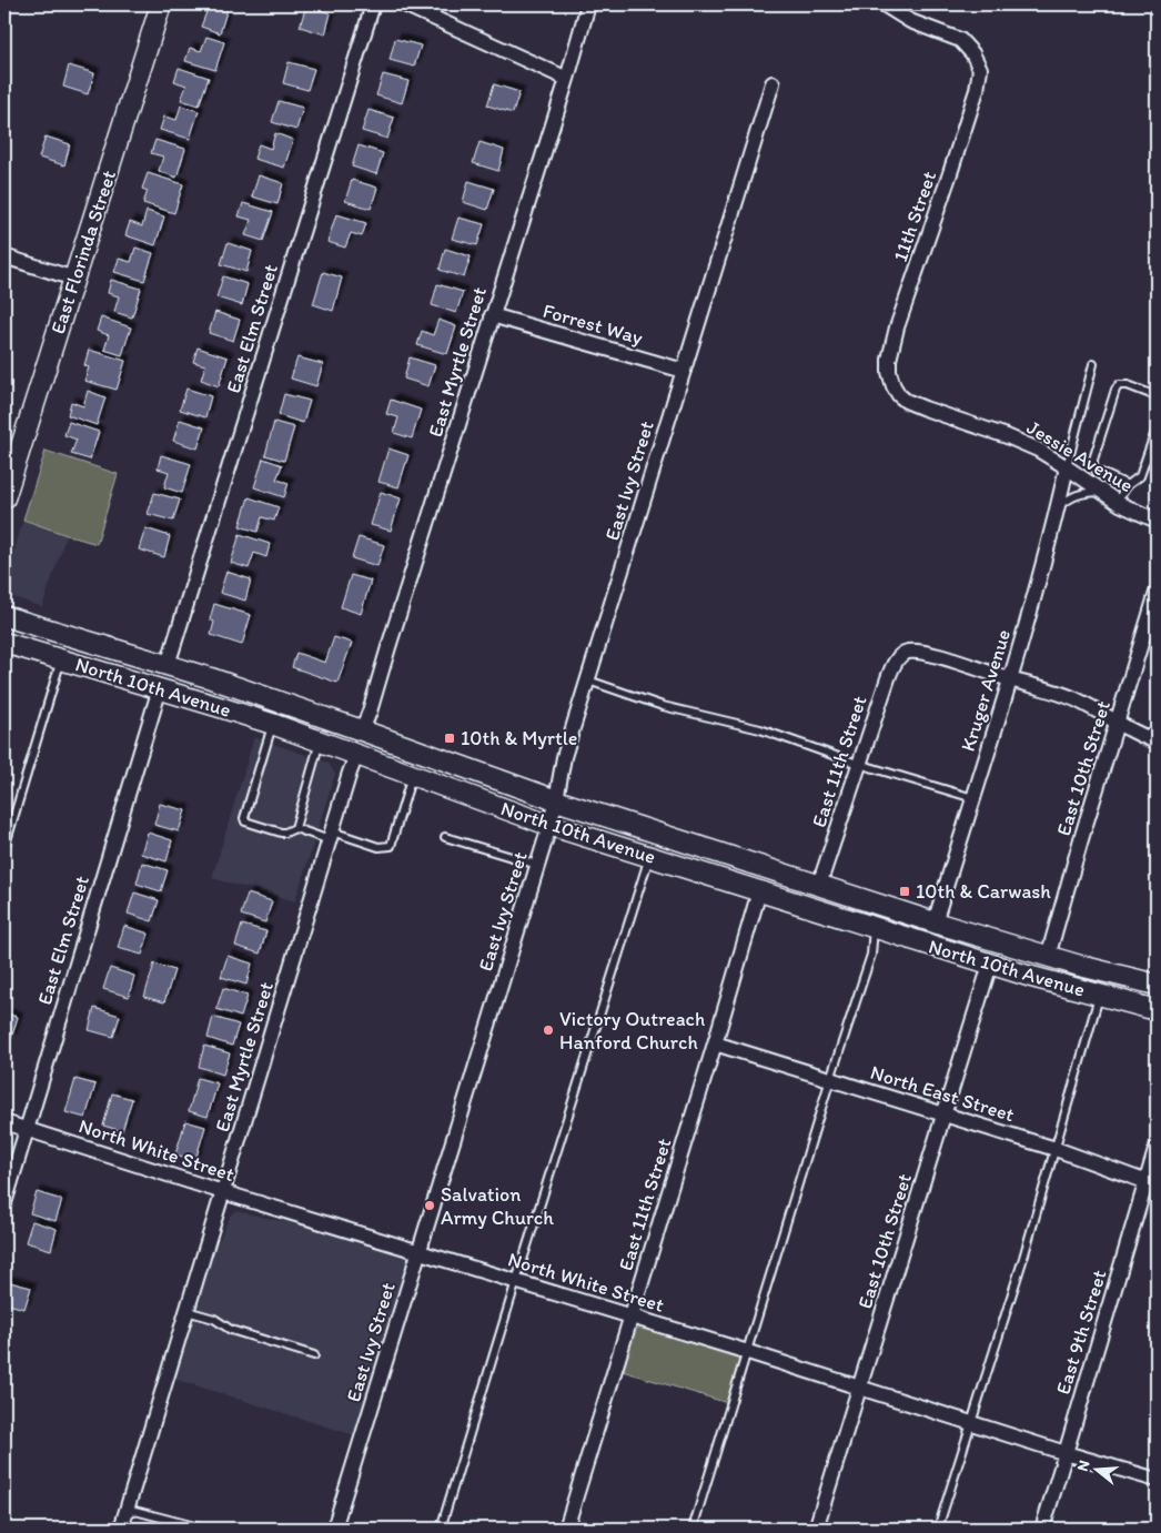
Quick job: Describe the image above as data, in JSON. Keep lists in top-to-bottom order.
{
  "streets": {
    "main road": ["East Florinda Street", "North 10th Avenue"],
    "street": [
      "11th Street",
      "Forrest Way",
      "East Elm Street",
      "East Myrtle Street",
      "Jessie Avenue",
      "East Ivy Street",
      "Kruger Avenue",
      "East 11th Street",
      "East 10th Street",
      "North East Street",
      "North White Street",
      "East 9th Street"
    ]
  },
  "crossings": [
    ["11th Street", "Jessie Avenue"],
    ["Forrest Way", "East Myrtle Street"],
    ["Forrest Way", "East Ivy Street"],
    ["East Elm Street", "North 10th Avenue"],
    ["East Elm Street", "North White Street"],
    ["East Myrtle Street", "North 10th Avenue"],
    ["East Myrtle Street", "North White Street"],
    ["Jessie Avenue", "Kruger Avenue"],
    ["East Ivy Street", "North 10th Avenue"],
    ["East Ivy Street", "North White Street"],
    ["North 10th Avenue", "Kruger Avenue"],
    ["North 10th Avenue", "East 11th Street"],
    ["North 10th Avenue", "East 10th Street"],
    ["Kruger Avenue", "East 11th Street"],
    ["East 11th Street", "North East Street"],
    ["East 11th Street", "North White Street"],
    ["East 10th Street", "North East Street"],
    ["East 10th Street", "North White Street"],
    ["North East Street", "East 9th Street"],
    ["North White Street", "East 9th Street"]
  ],
  "places": {
    "transit": ["10th & Myrtle", "10th & Carwash"],
    "other": ["Victory Outreach Hanford Church", "Salvation Army Church"]
  },
  "north": "left"
}
